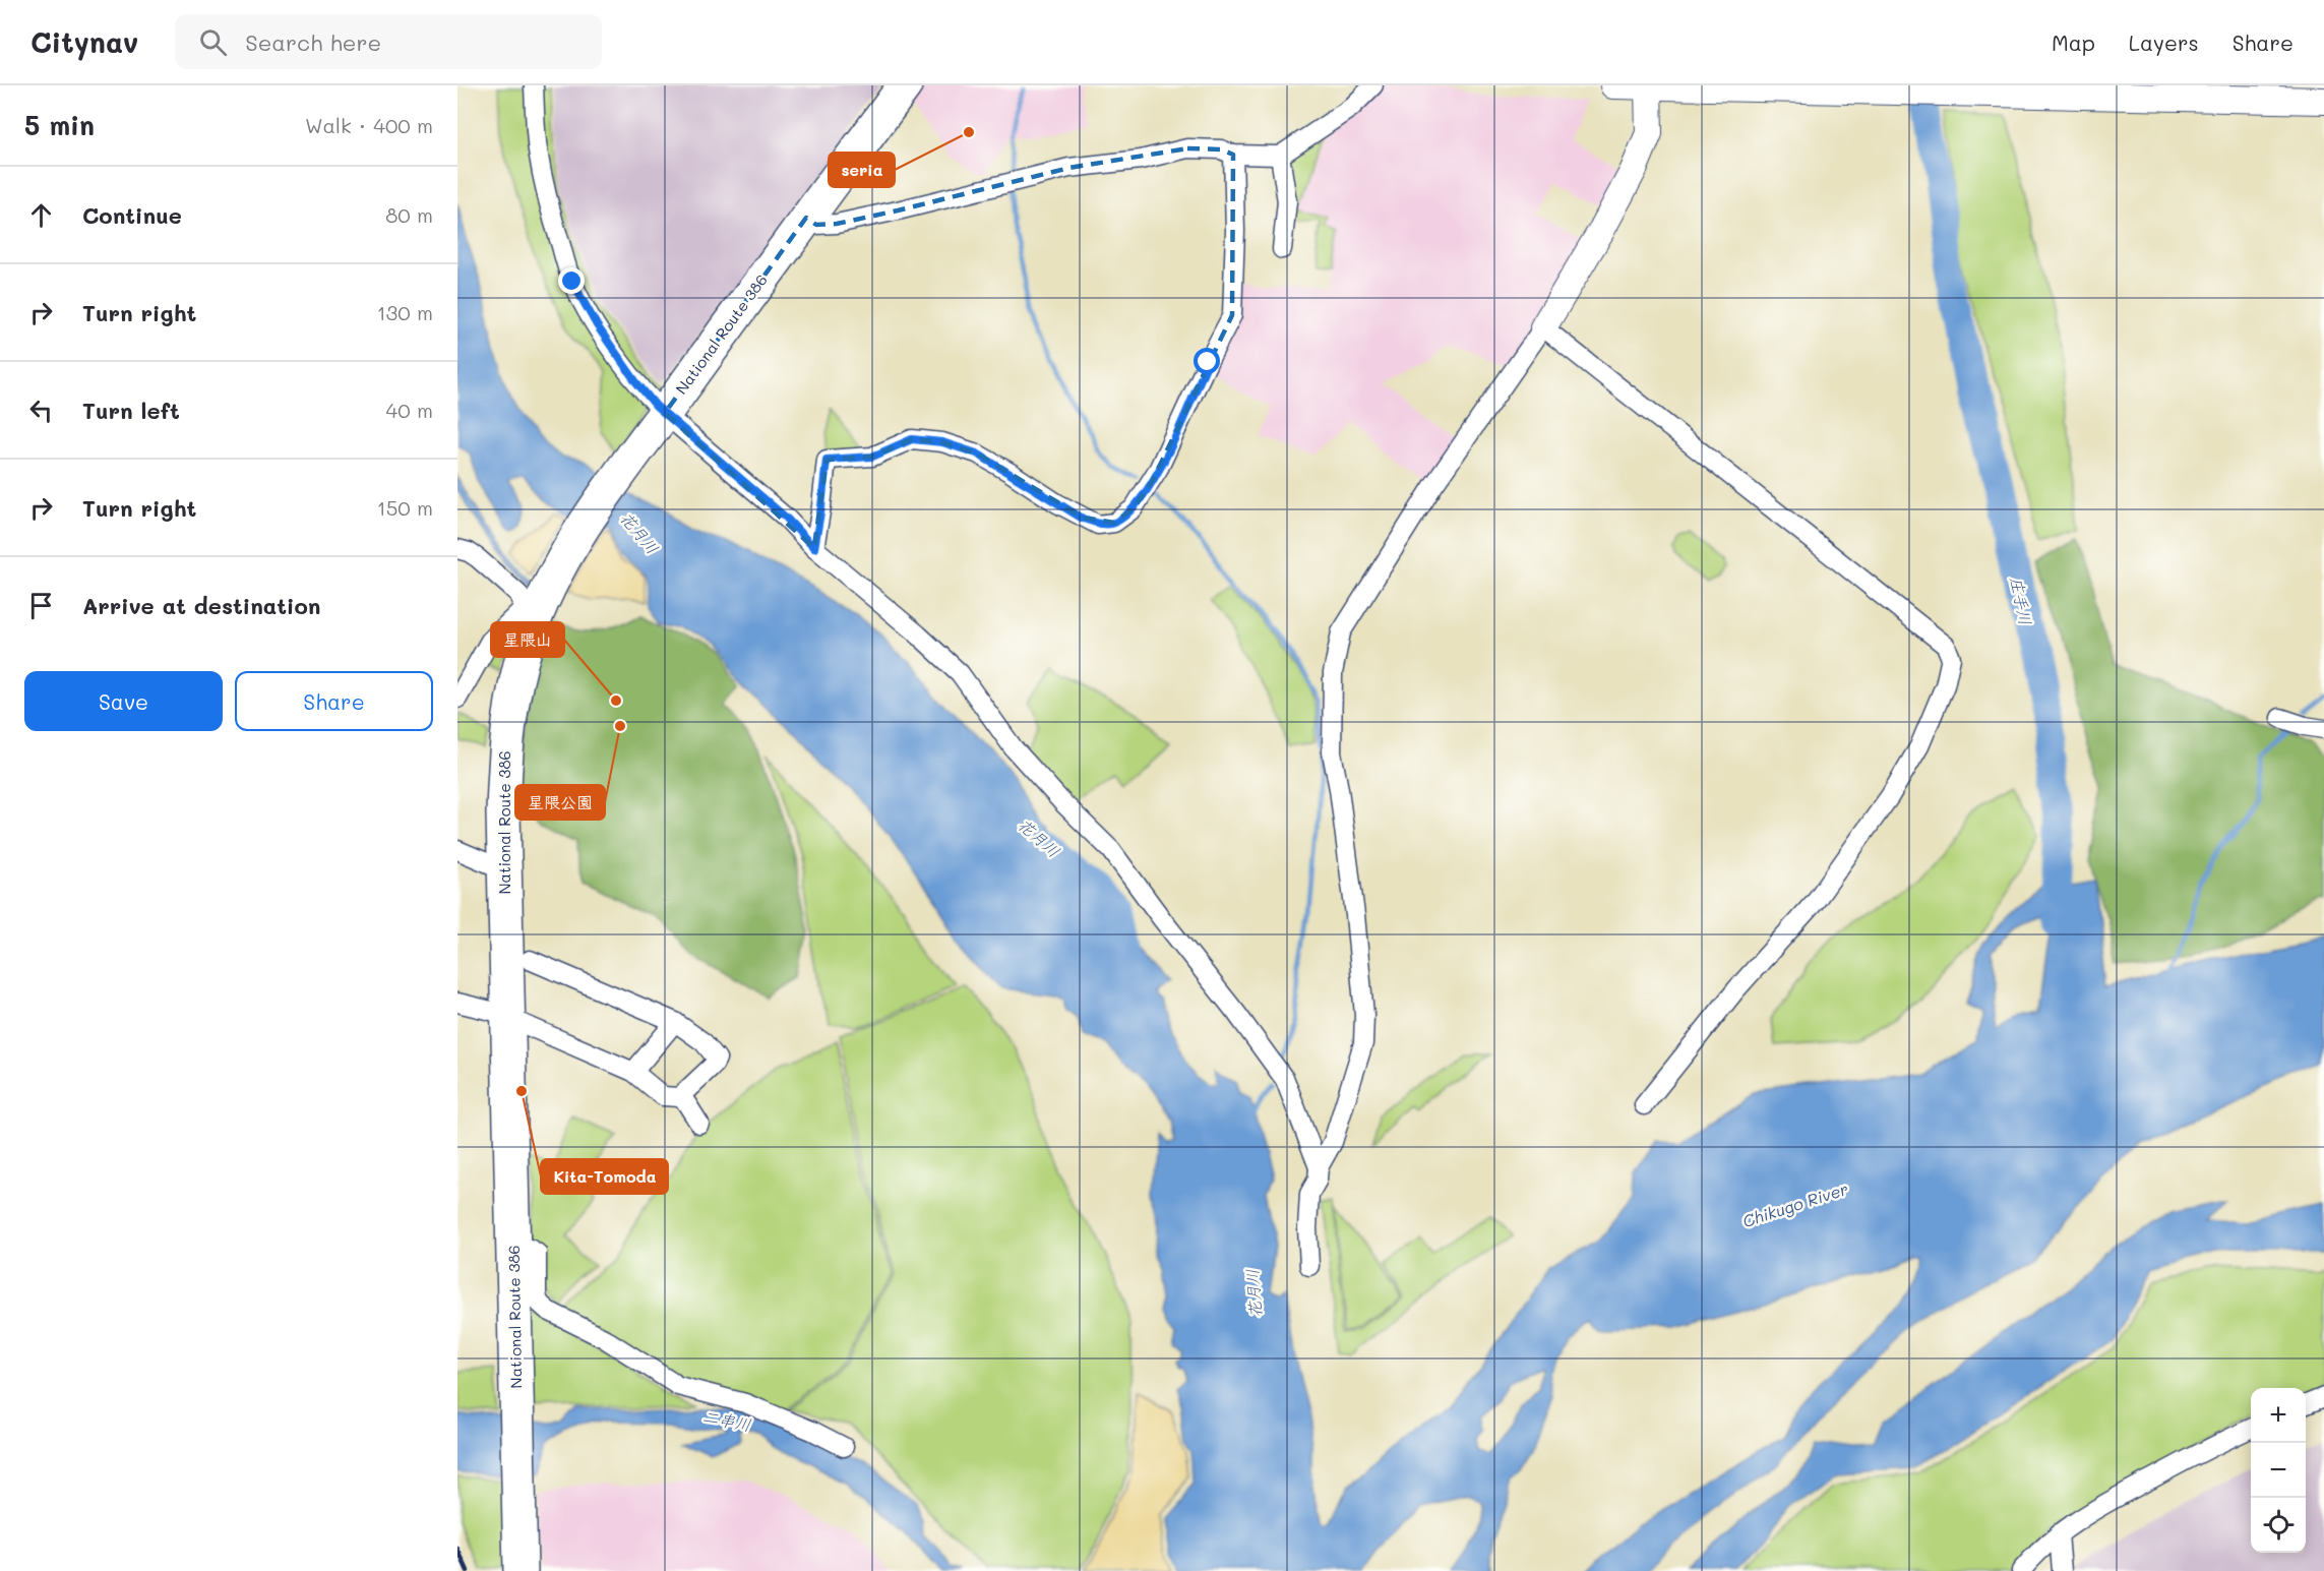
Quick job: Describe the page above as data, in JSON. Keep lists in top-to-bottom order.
{
  "streets": {
    "highway": ["National Route 386"]
  },
  "water": [
    "花月川",
    "庄手川",
    "Chikugo River",
    "二串川"
  ],
  "places": [
    "seria",
    "星隈山",
    "星隈公園",
    "Kita-Tomoda"
  ],
  "page": {
    "header": "Citynav",
    "search": "Search here",
    "nav": ["Map", "Layers", "Share"],
    "heading": ["5 min", "Walk · 400 m"],
    "list": [
      ["Continue", "80 m"],
      ["Turn right", "130 m"],
      ["Turn left", "40 m"],
      ["Turn right", "150 m"],
      "Arrive at destination"
    ],
    "buttons": ["Save", "Share"],
    "map_buttons": ["+", "−"]
  }
}
